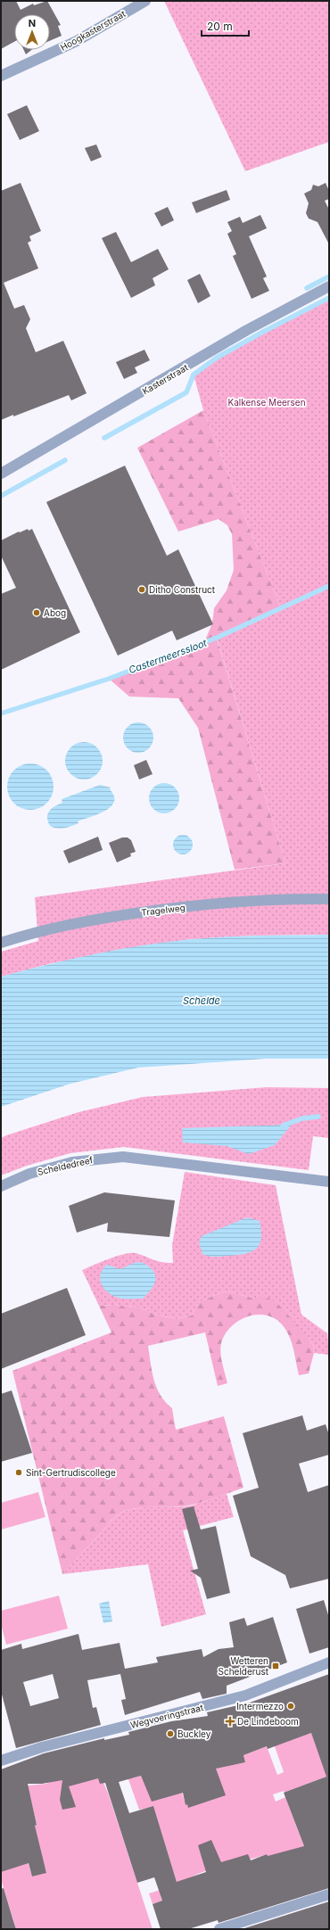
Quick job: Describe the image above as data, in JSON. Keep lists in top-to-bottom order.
{
  "streets": {
    "street": [
      "Hoogkasterstraat",
      "Kasterstraat",
      "Tragelweg",
      "Scheldedreef",
      "Wegvoeringstraat"
    ]
  },
  "water": ["Castermeerssloot", "Schelde"],
  "parks": ["Kalkense Meersen"],
  "places": {
    "other": [
      "Ditho Construct",
      "Abog",
      "Sint-Gertrudiscollege",
      "Intermezzo",
      "Buckley"
    ],
    "transit": ["Wetteren Schelderust"],
    "health": ["De Lindeboom"]
  },
  "scale_bar": "20 m",
  "north": "top"
}
